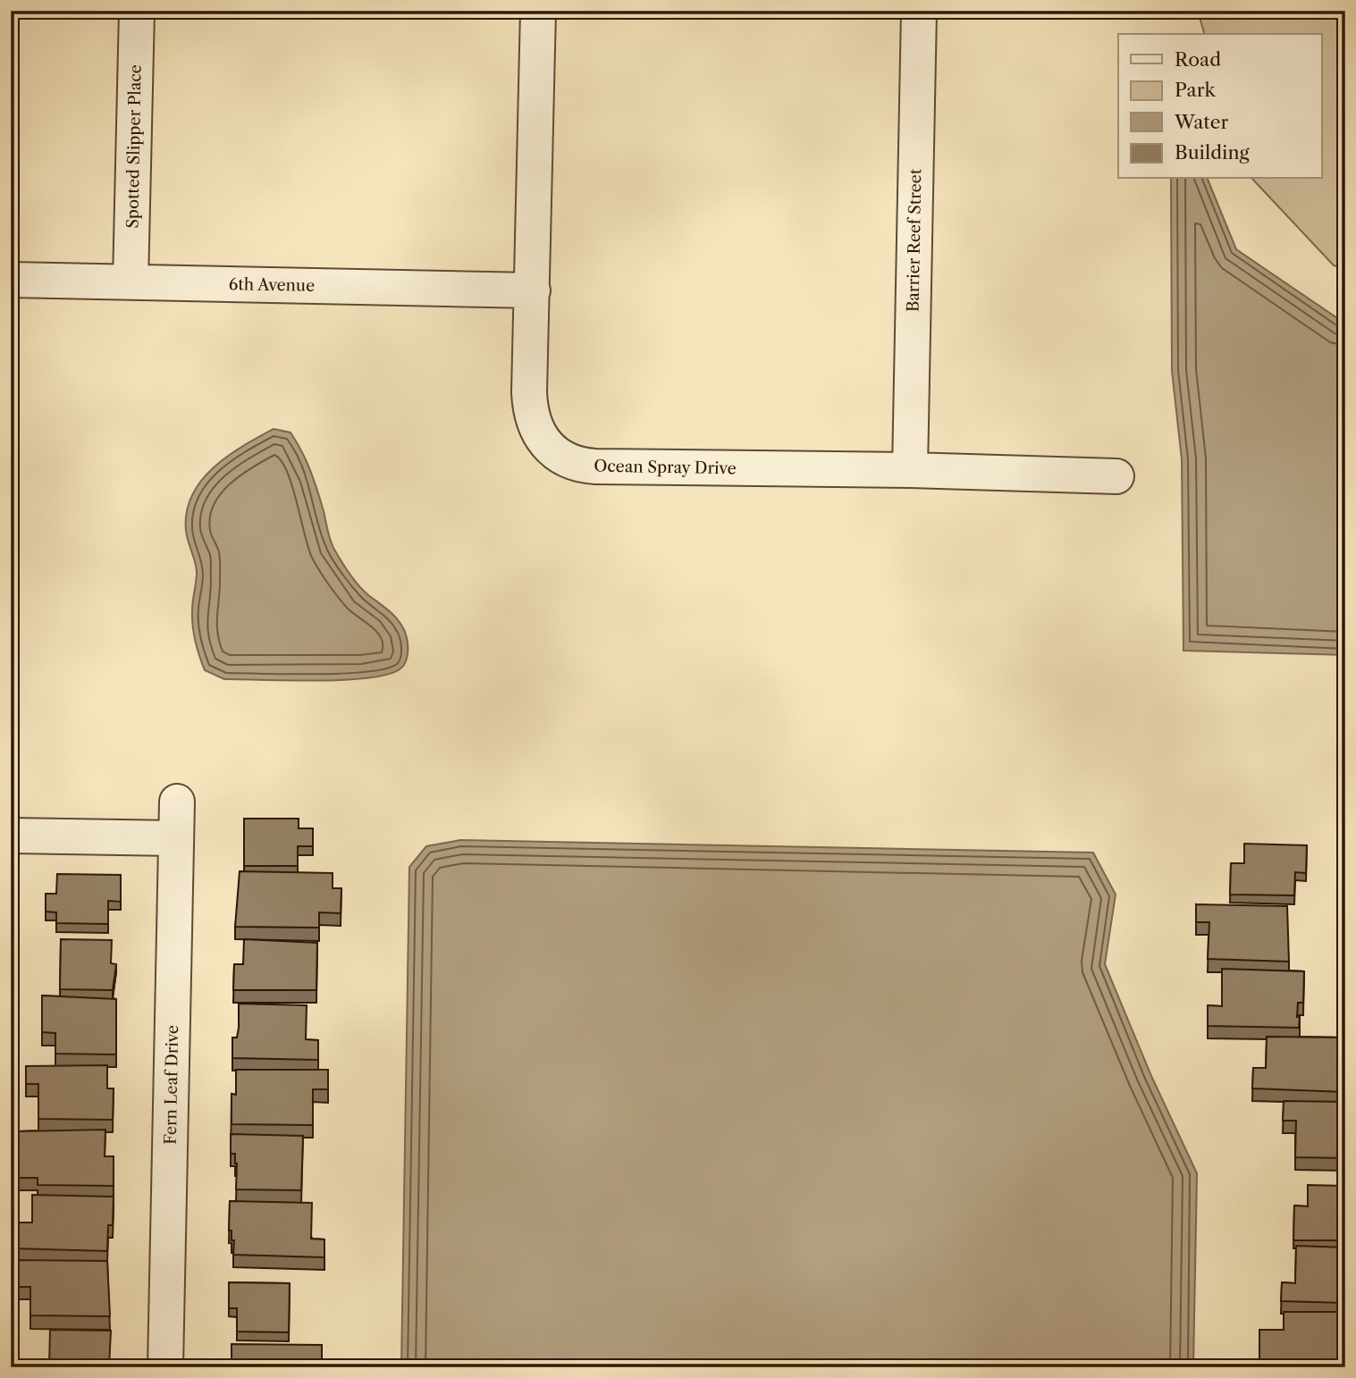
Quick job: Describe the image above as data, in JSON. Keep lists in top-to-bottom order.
{
  "streets": {
    "street": [
      "Spotted Slipper Place",
      "Barrier Reef Street",
      "6th Avenue",
      "Ocean Spray Drive",
      "Fern Leaf Drive"
    ]
  },
  "crossings": [
    ["Spotted Slipper Place", "6th Avenue"],
    ["Barrier Reef Street", "Ocean Spray Drive"],
    ["6th Avenue", "Ocean Spray Drive"]
  ],
  "legend": [
    "Road",
    "Park",
    "Water",
    "Building"
  ]
}
